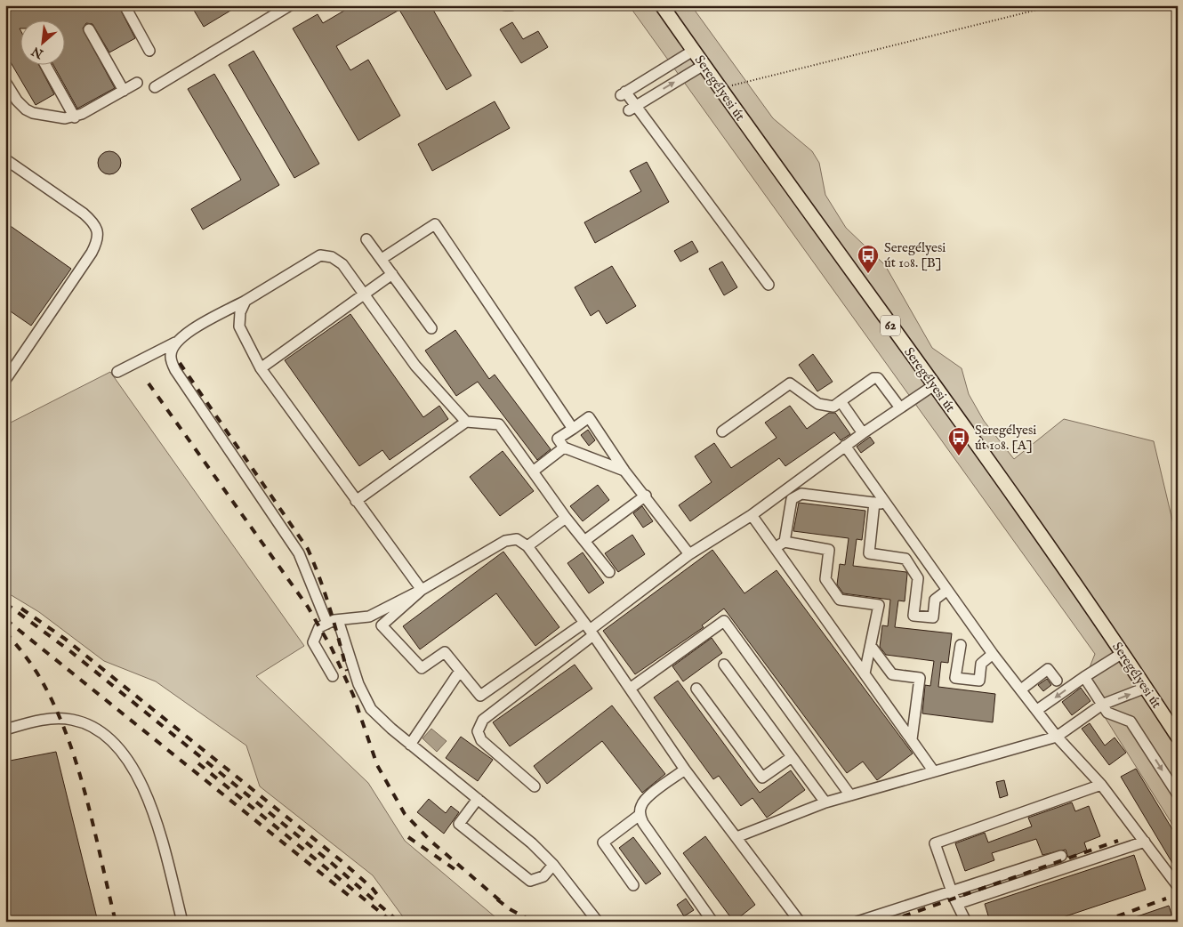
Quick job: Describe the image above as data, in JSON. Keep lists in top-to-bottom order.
{
  "streets": {
    "main road": ["Seregélyesi út", "62"]
  },
  "places": {
    "bus stop": ["Seregélyesi út 108. [B]", "Seregélyesi út 108. [A]"]
  },
  "north": "bottom left"
}
